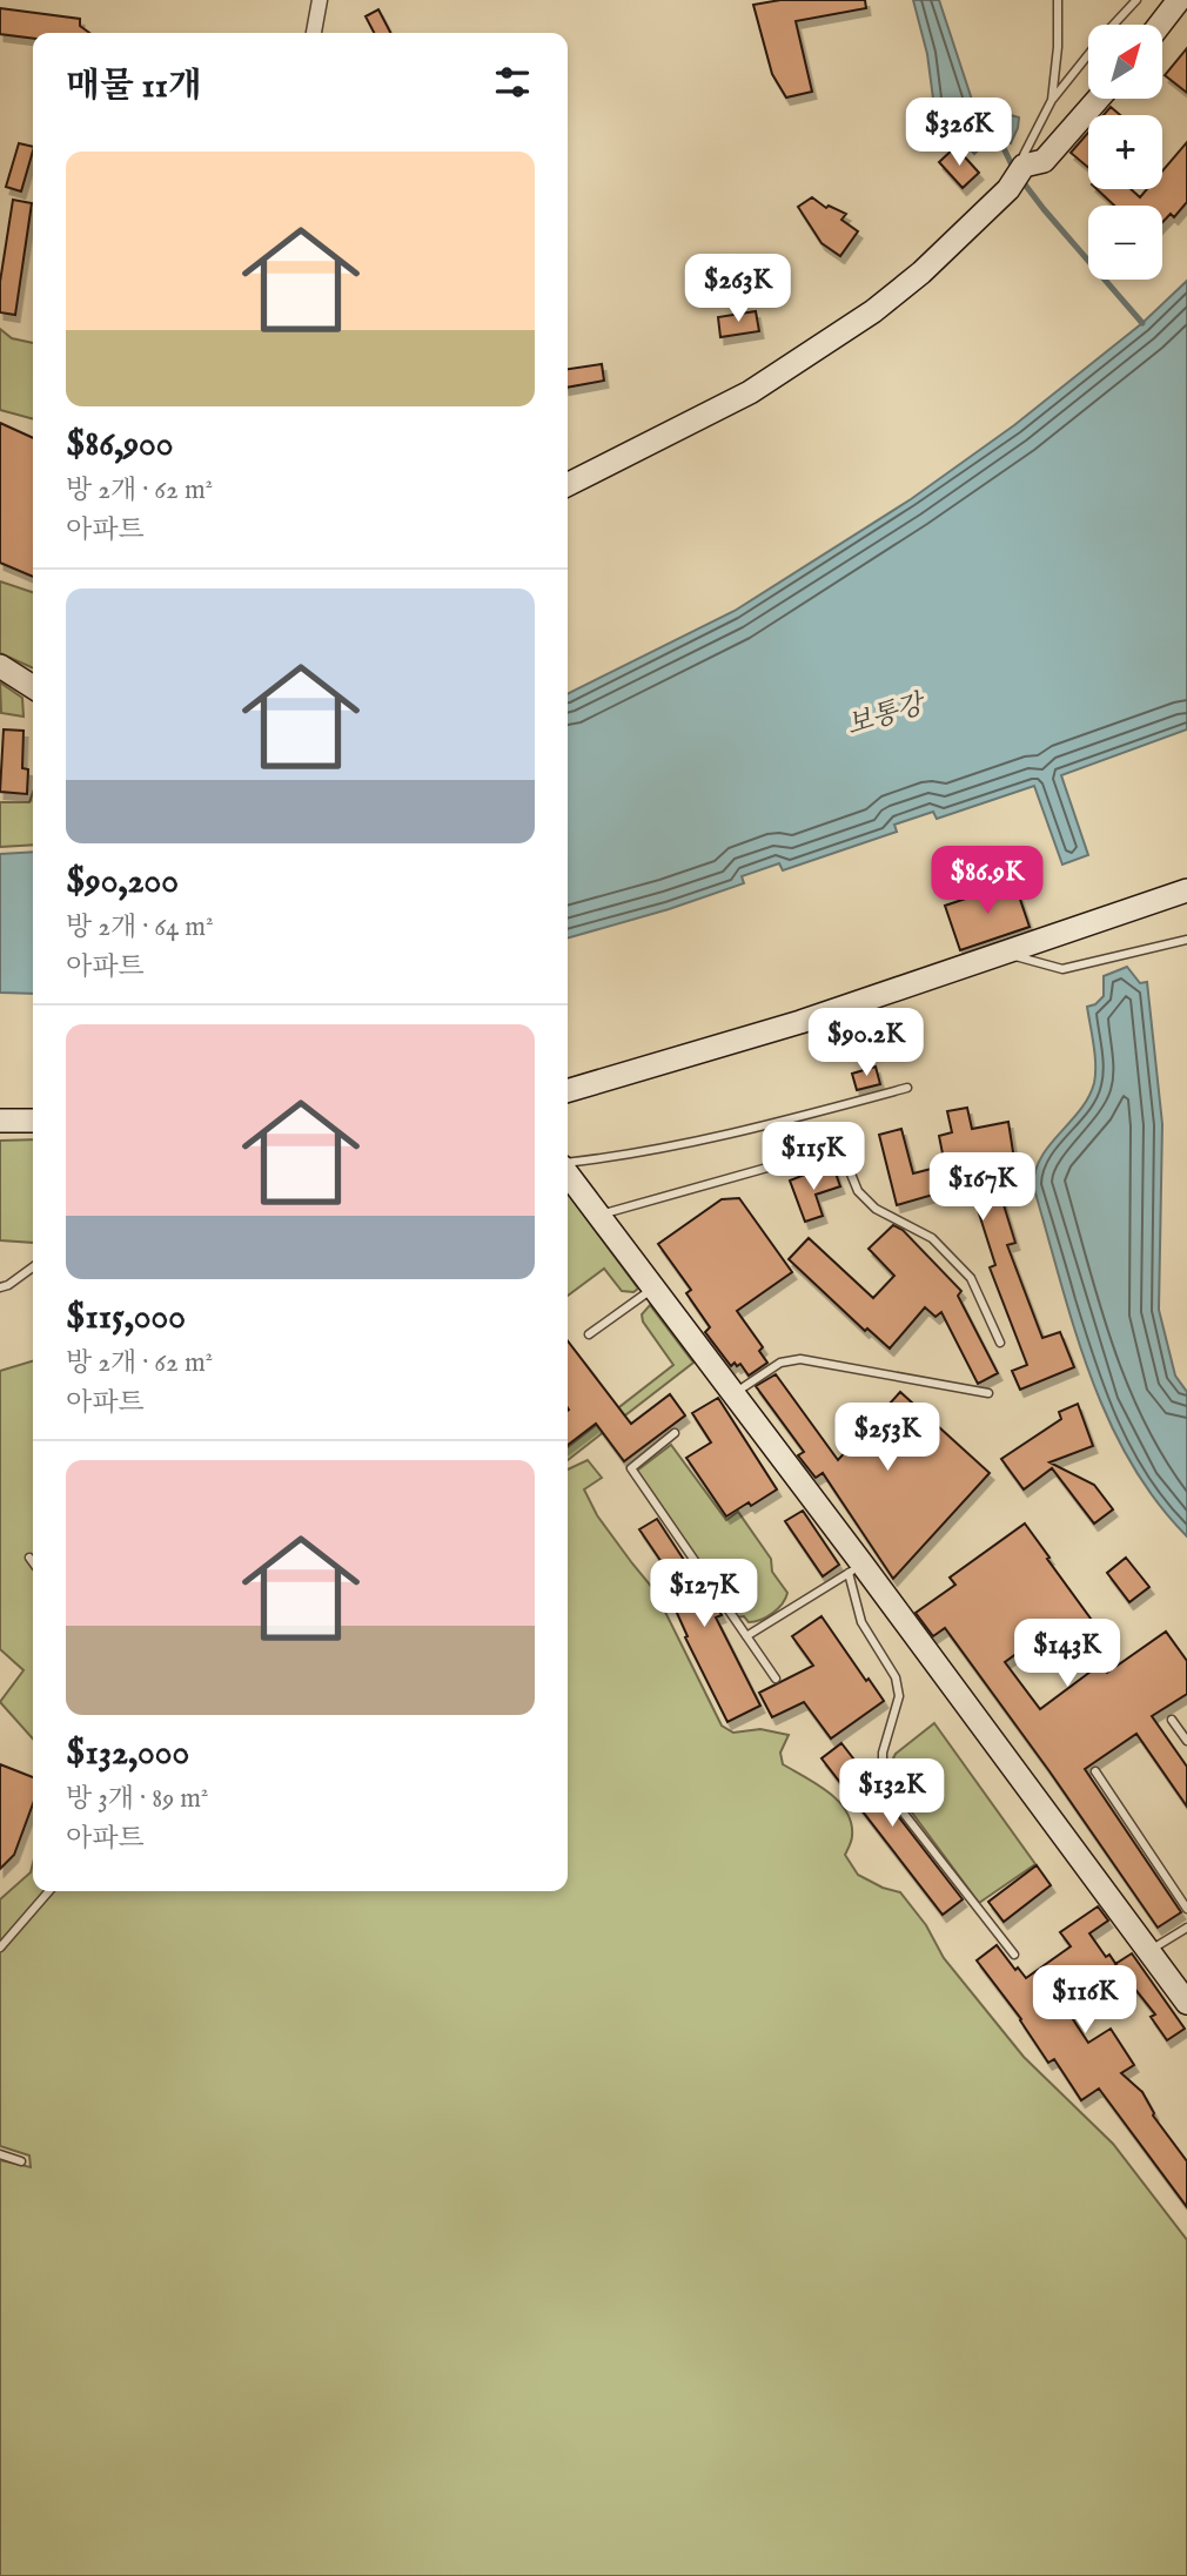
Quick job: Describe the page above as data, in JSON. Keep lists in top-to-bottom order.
{
  "water": ["보통강"],
  "north": "top right",
  "page": {
    "map_buttons": ["+", "−"],
    "heading": "매물 11개",
    "price": [
      "$326K",
      "$263K",
      "$86.9K",
      "$90.2K",
      "$115K",
      "$167K",
      "$253K",
      "$127K",
      "$143K",
      "$132K",
      "$116K"
    ],
    "list": [
      {
        "name": "$86,900",
        "note": "방 2개 · 62 m² · 아파트"
      },
      {
        "name": "$90,200",
        "note": "방 2개 · 64 m² · 아파트"
      },
      {
        "name": "$115,000",
        "note": "방 2개 · 62 m² · 아파트"
      },
      {
        "name": "$132,000",
        "note": "방 3개 · 89 m² · 아파트"
      }
    ]
  }
}
